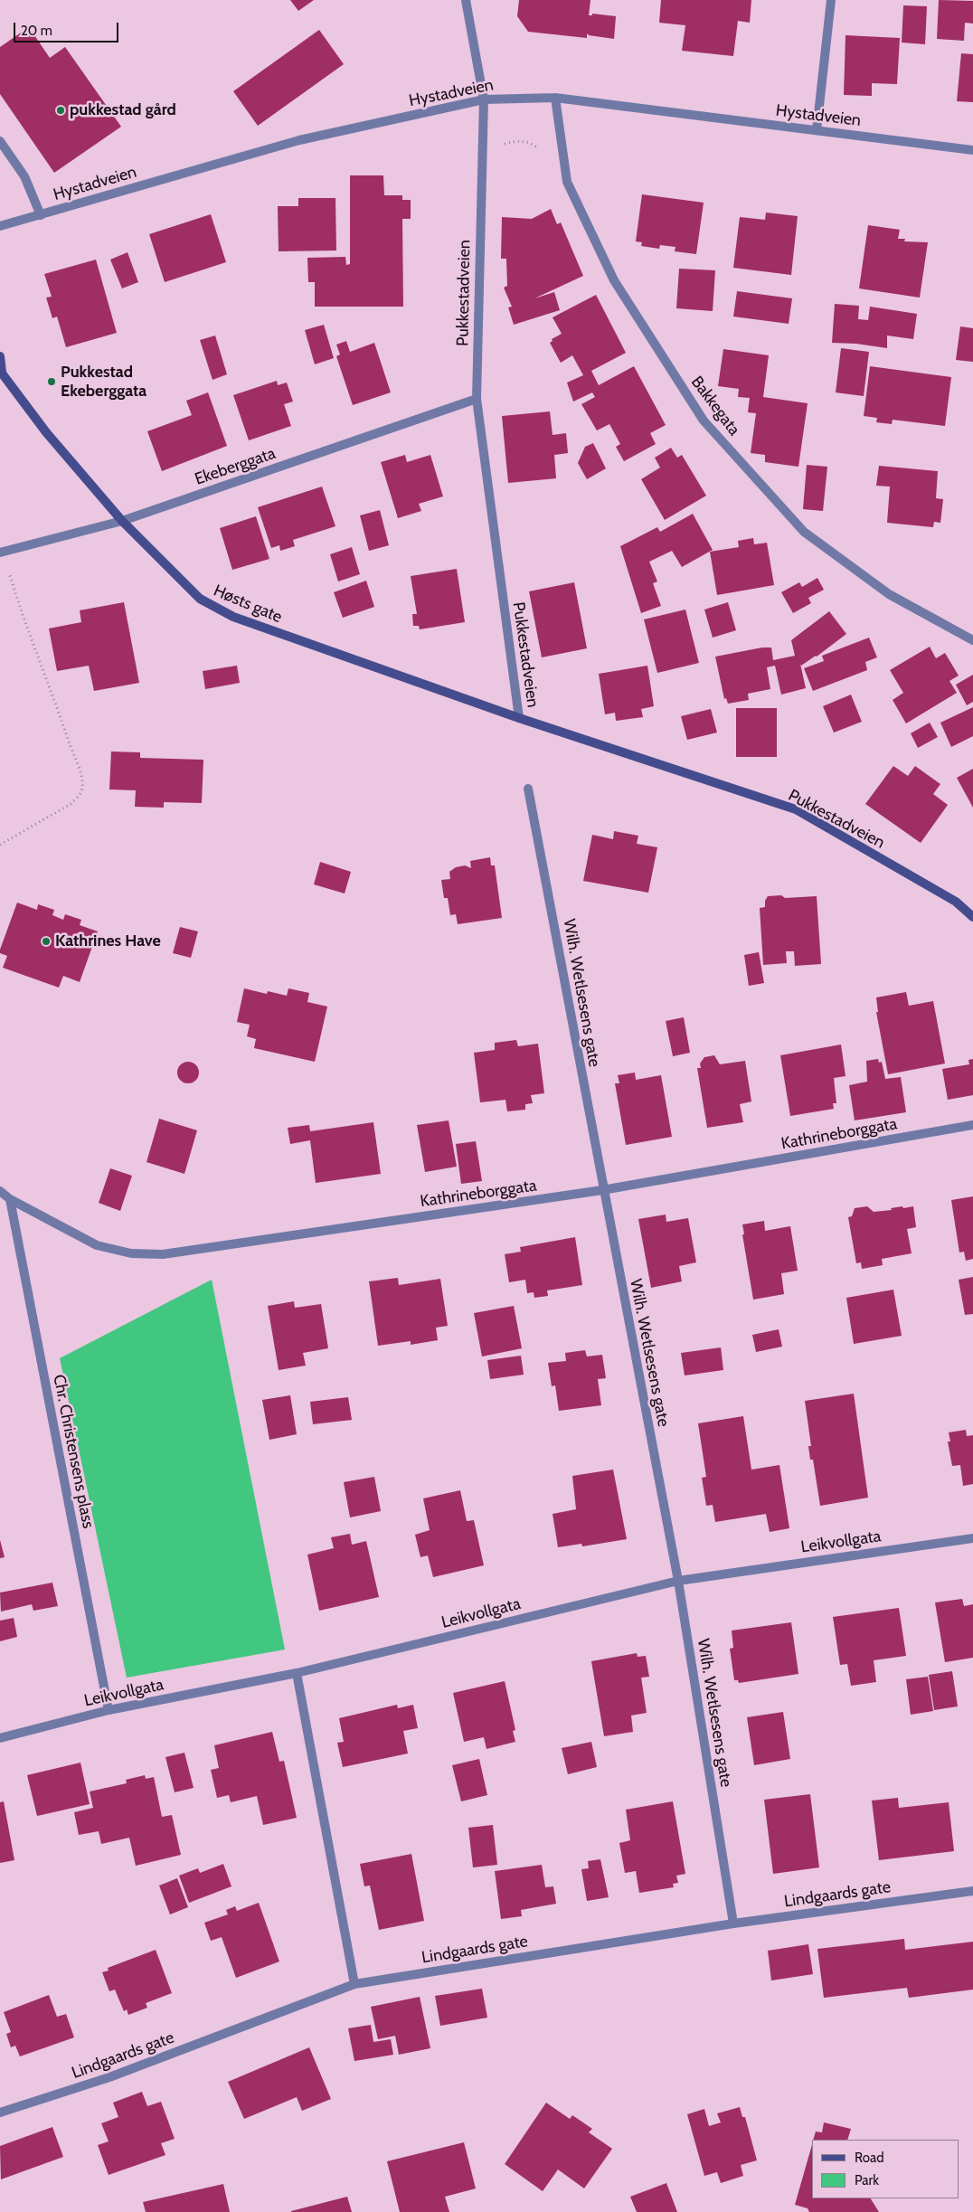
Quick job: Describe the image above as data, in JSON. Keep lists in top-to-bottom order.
{
  "streets": {
    "main road": ["Pukkestadveien", "Høsts gate"],
    "street": [
      "Hystadveien",
      "Bakkegata",
      "Ekeberggata",
      "Wilh. Wetlsesens gate",
      "Kathrineborggata",
      "Chr. Christensens plass",
      "Leikvollgata",
      "Lindgaards gate"
    ]
  },
  "crossings": [
    ["Hystadveien", "Pukkestadveien"],
    ["Hystadveien", "Bakkegata"],
    ["Pukkestadveien", "Ekeberggata"],
    ["Pukkestadveien", "Høsts gate"],
    ["Ekeberggata", "Høsts gate"],
    ["Wilh. Wetlsesens gate", "Kathrineborggata"],
    ["Wilh. Wetlsesens gate", "Leikvollgata"],
    ["Wilh. Wetlsesens gate", "Lindgaards gate"],
    ["Kathrineborggata", "Chr. Christensens plass"],
    ["Chr. Christensens plass", "Leikvollgata"]
  ],
  "places": ["pukkestad gård", "Pukkestad Ekeberggata", "Kathrines Have"],
  "legend": ["Road", "Park"],
  "scale_bar": "20 m"
}
